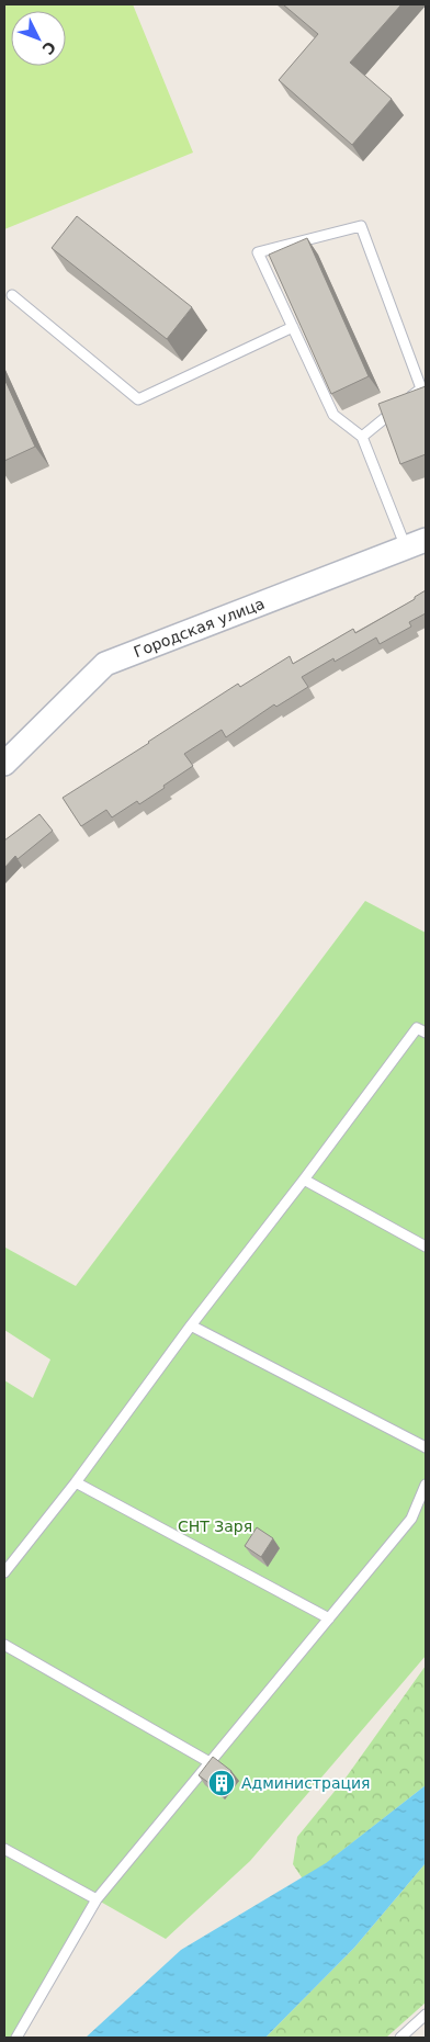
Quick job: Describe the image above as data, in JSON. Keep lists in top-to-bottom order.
{
  "streets": {
    "street": ["Городская улица"]
  },
  "parks": ["СНТ Заря"],
  "places": {
    "building": ["Администрация"]
  },
  "north": "bottom right"
}
